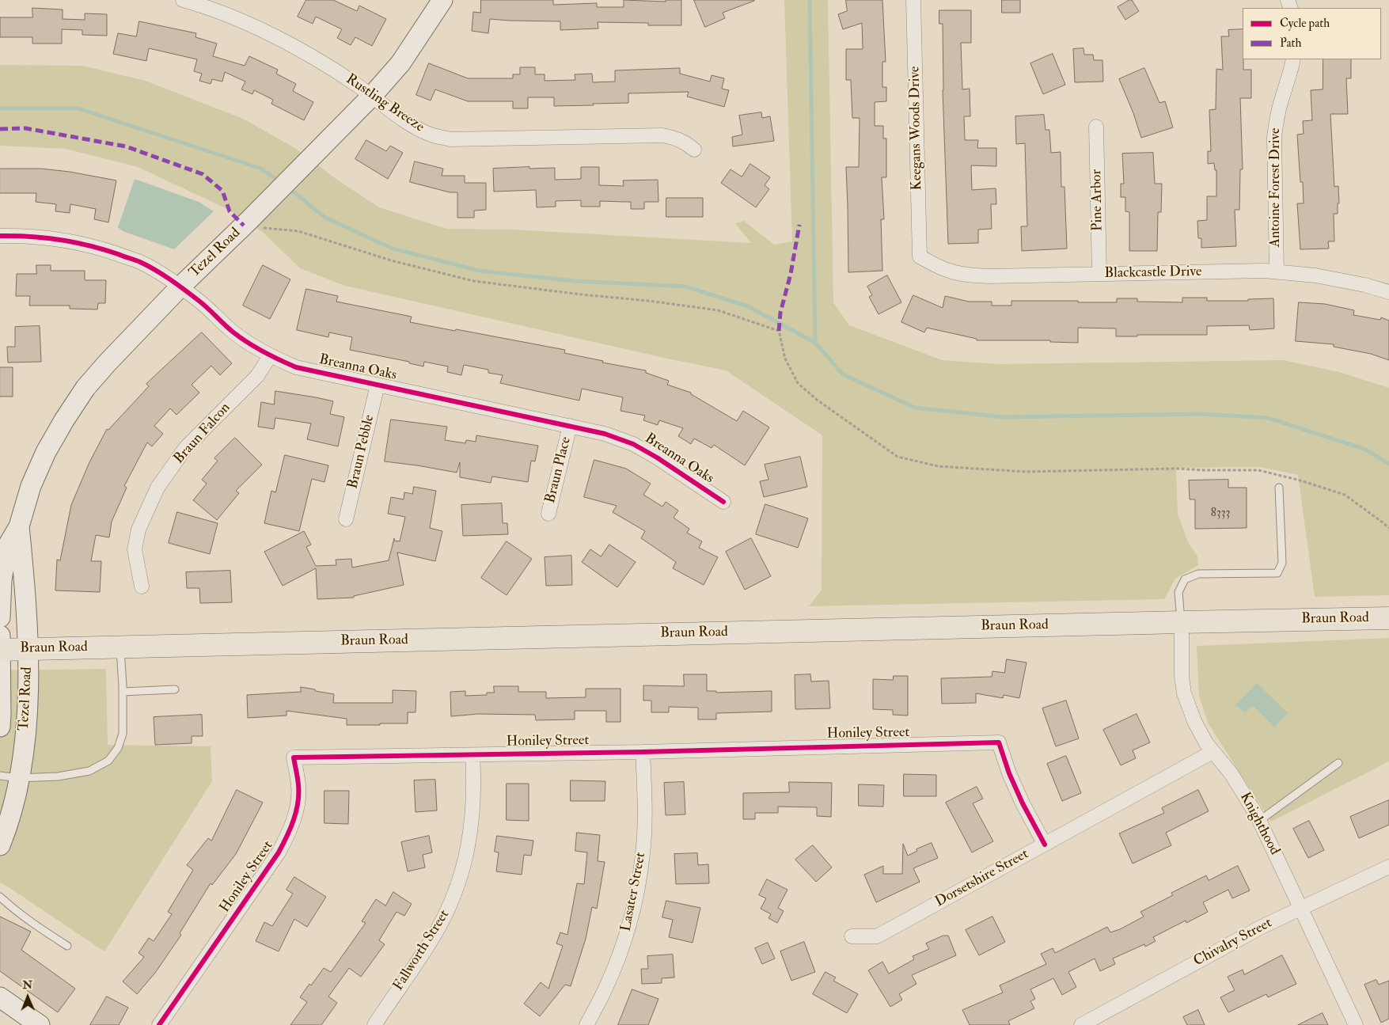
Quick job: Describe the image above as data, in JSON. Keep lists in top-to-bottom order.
{
  "streets": {
    "main road": ["Tezel Road", "Braun Road"],
    "street": [
      "Rustling Breeze",
      "Keegans Woods Drive",
      "Antoine Forest Drive",
      "Pine Arbor",
      "Blackcastle Drive",
      "Breanna Oaks",
      "Braun Falcon",
      "Braun Pebble",
      "Braun Place",
      "Honiley Street",
      "Knighthood",
      "Dorsetshire Street",
      "Lasater Street",
      "Chivalry Street",
      "Fallworth Street"
    ]
  },
  "crossings": [
    ["Rustling Breeze", "Tezel Road"],
    ["Keegans Woods Drive", "Blackcastle Drive"],
    ["Antoine Forest Drive", "Blackcastle Drive"],
    ["Pine Arbor", "Blackcastle Drive"],
    ["Tezel Road", "Breanna Oaks"],
    ["Tezel Road", "Braun Road"],
    ["Breanna Oaks", "Braun Falcon"],
    ["Breanna Oaks", "Braun Pebble"],
    ["Breanna Oaks", "Braun Place"],
    ["Braun Road", "Knighthood"],
    ["Honiley Street", "Dorsetshire Street"],
    ["Honiley Street", "Lasater Street"],
    ["Honiley Street", "Fallworth Street"],
    ["Knighthood", "Dorsetshire Street"],
    ["Knighthood", "Chivalry Street"]
  ],
  "house_numbers": ["8333"],
  "legend": ["Cycle path", "Path"],
  "north": "top"
}
